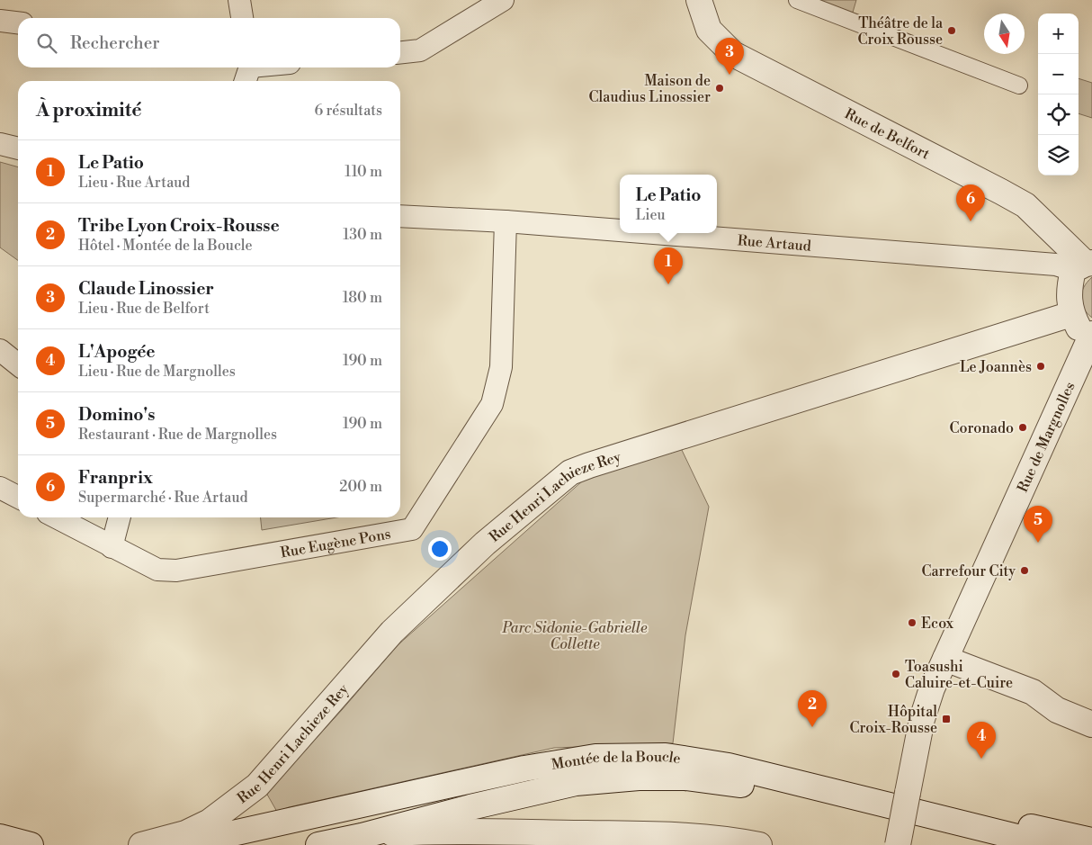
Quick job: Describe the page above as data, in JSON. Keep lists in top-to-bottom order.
{
  "streets": {
    "street": [
      "Rue de Belfort",
      "Rue Artaud",
      "Rue de Margnolles",
      "Rue Henri Lachieze Rey",
      "Rue Eugène Pons",
      "Montée de la Boucle"
    ]
  },
  "crossings": [
    ["Rue de Belfort", "Rue Artaud"],
    ["Rue Artaud", "Rue Eugène Pons"]
  ],
  "parks": ["Parc Sidonie-Gabrielle Collette"],
  "places": {
    "other": [
      "Théâtre de la Croix Rousse",
      "Maison de Claudius Linossier",
      "Le Joannès",
      "Coronado",
      "Carrefour City",
      "Ecox",
      "Toasushi Caluire-et-Cuire"
    ],
    "transit": ["Hôpital Croix-Rousse"]
  },
  "north": "bottom",
  "page": {
    "map_buttons": ["+", "−"],
    "search": "Rechercher",
    "pins": [
      "3",
      "6",
      "1",
      "5",
      "2",
      "4"
    ],
    "heading": ["À proximité", "6 résultats"],
    "list": [
      {
        "mark": "1",
        "name": "Le Patio",
        "note": "Lieu · Rue Artaud",
        "value": "110 m"
      },
      {
        "mark": "2",
        "name": "Tribe Lyon Croix-Rousse",
        "note": "Hôtel · Montée de la Boucle",
        "value": "130 m"
      },
      {
        "mark": "3",
        "name": "Claude Linossier",
        "note": "Lieu · Rue de Belfort",
        "value": "180 m"
      },
      {
        "mark": "4",
        "name": "L'Apogée",
        "note": "Lieu · Rue de Margnolles",
        "value": "190 m"
      },
      {
        "mark": "5",
        "name": "Domino's",
        "note": "Restaurant · Rue de Margnolles",
        "value": "190 m"
      },
      {
        "mark": "6",
        "name": "Franprix",
        "note": "Supermarché · Rue Artaud",
        "value": "200 m"
      }
    ],
    "popup": ["Le Patio", "Lieu"]
  }
}
